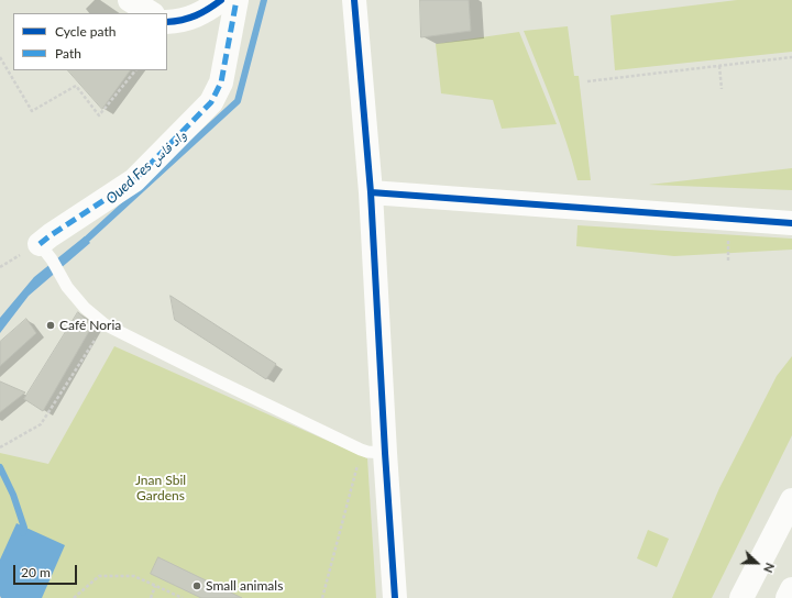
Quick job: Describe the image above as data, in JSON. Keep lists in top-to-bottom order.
{
  "water": ["Oued Fes واد فاس"],
  "parks": ["Jnan Sbil Gardens"],
  "places": ["Café Noria", "Small animals"],
  "legend": ["Cycle path", "Path"],
  "scale_bar": "20 m",
  "north": "right"
}
